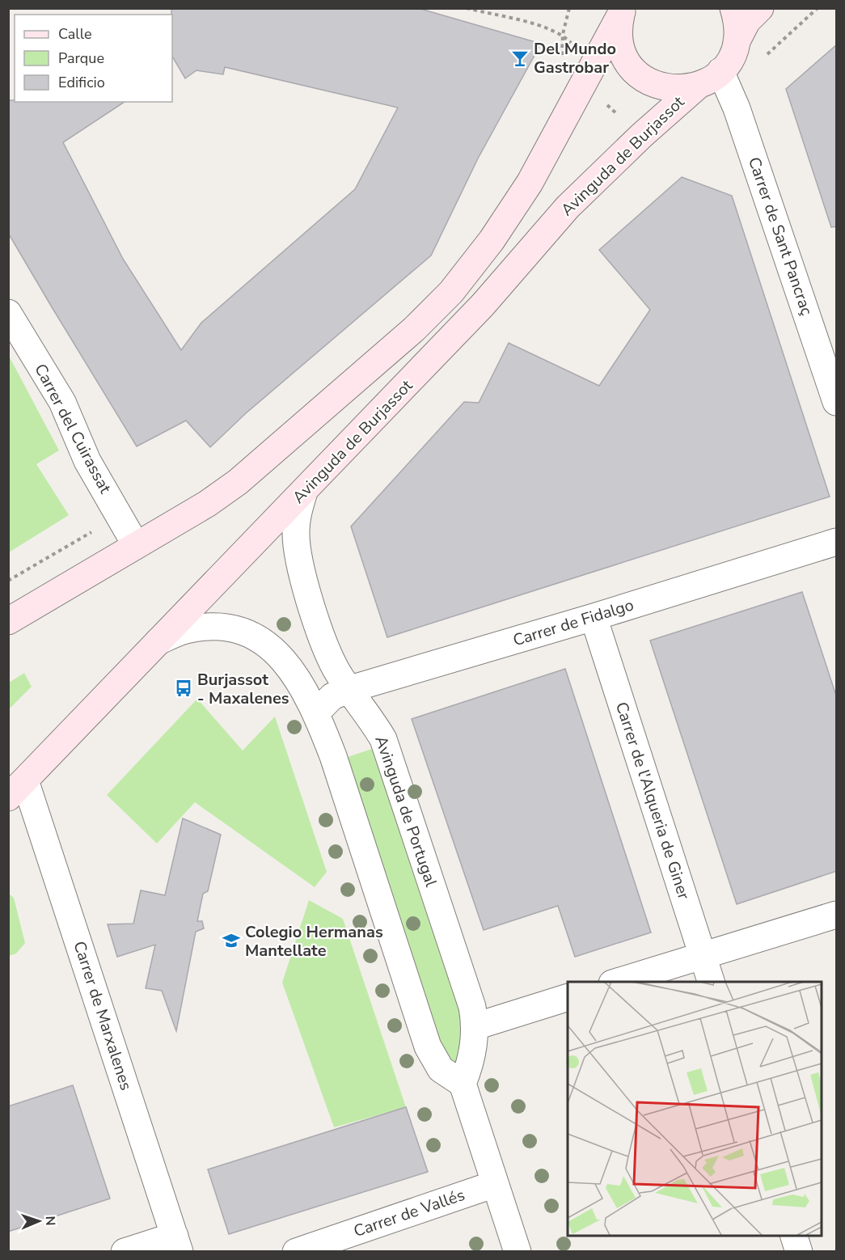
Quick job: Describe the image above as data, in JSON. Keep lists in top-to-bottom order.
{
  "streets": {
    "main road": ["Avinguda de Burjassot"],
    "street": [
      "Carrer de Sant Pancraç",
      "Carrer del Cuirassat",
      "Carrer de Fidalgo",
      "Carrer de l'Alqueria de Giner",
      "Avinguda de Portugal",
      "Carrer de Marxalenes",
      "Carrer de Vallés"
    ]
  },
  "crossings": [
    ["Avinguda de Burjassot", "Carrer de Sant Pancraç"],
    ["Avinguda de Burjassot", "Avinguda de Portugal"],
    ["Avinguda de Burjassot", "Carrer de Marxalenes"],
    ["Carrer de Fidalgo", "Carrer de l'Alqueria de Giner"],
    ["Carrer de Fidalgo", "Avinguda de Portugal"]
  ],
  "places": {
    "bar": ["Del Mundo Gastrobar"],
    "bus stop": ["Burjassot - Maxalenes"],
    "school or university": ["Colegio Hermanas Mantellate"]
  },
  "legend": ["Calle", "Parque", "Edificio"],
  "north": "right"
}
